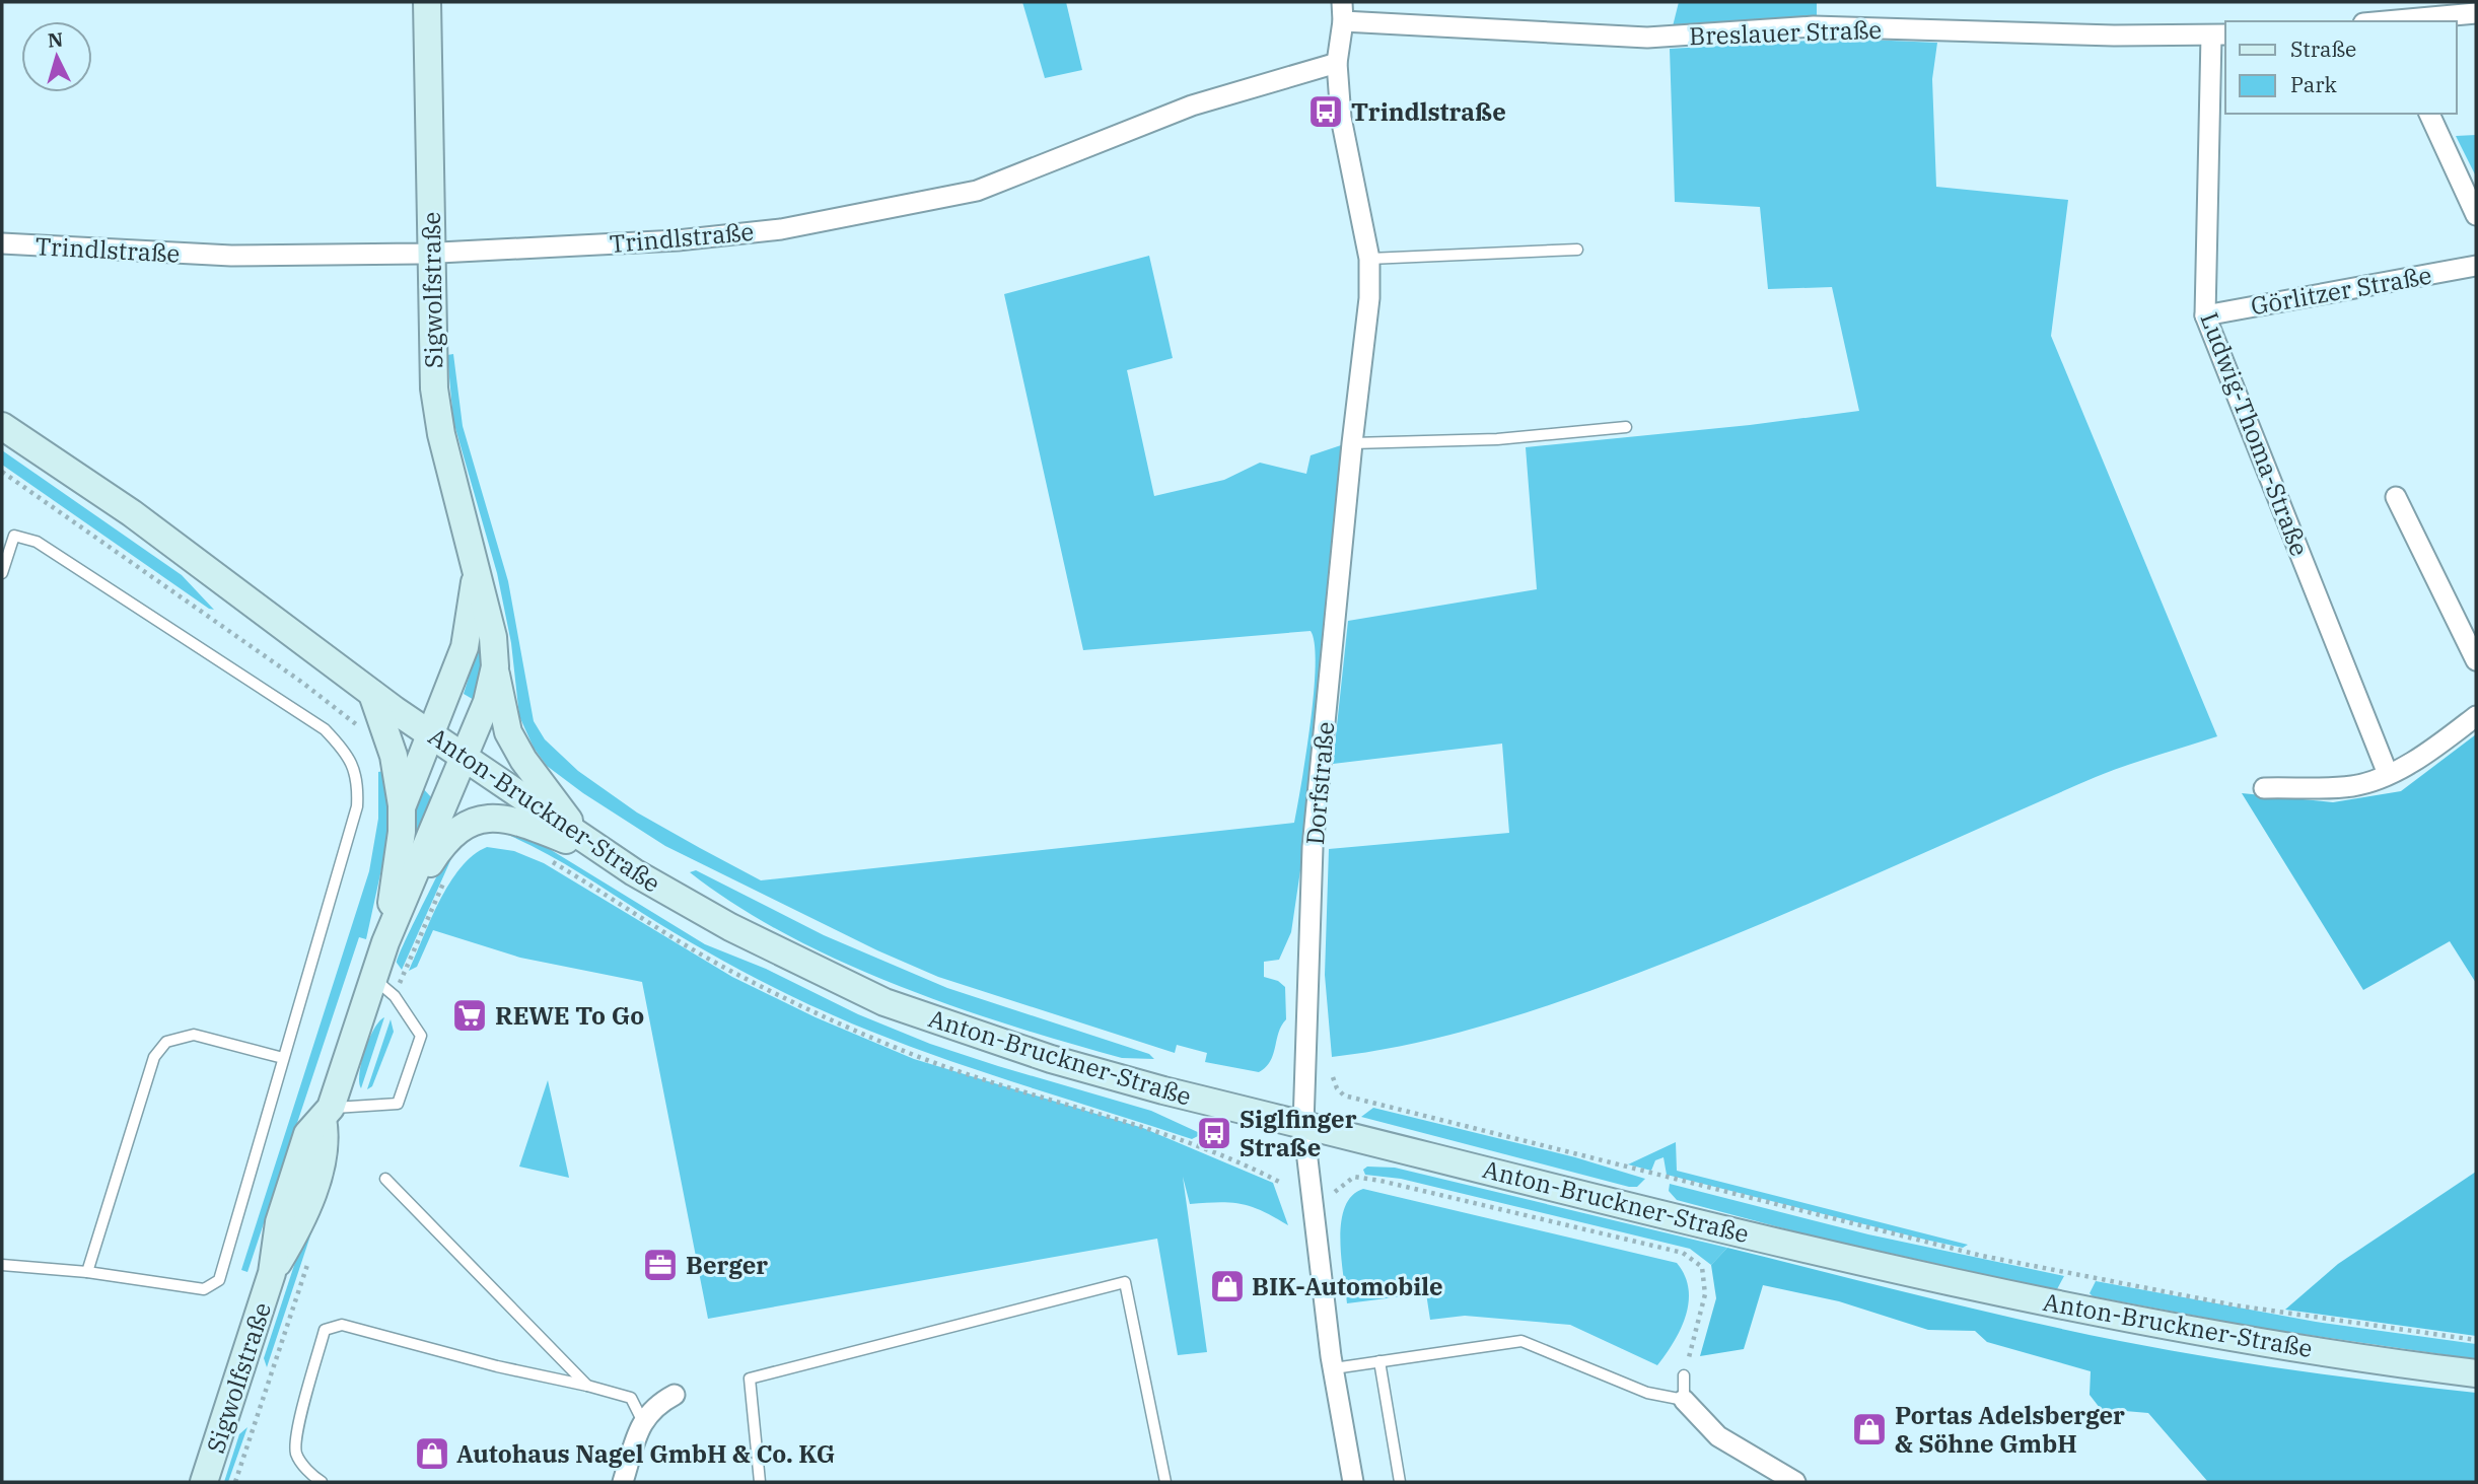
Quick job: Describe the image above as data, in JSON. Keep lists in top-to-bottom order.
{
  "streets": {
    "main road": ["Sigwolfstraße", "Anton-Bruckner-Straße"],
    "street": [
      "Breslauer Straße",
      "Trindlstraße",
      "Görlitzer Straße",
      "Ludwig-Thoma-Straße",
      "Dorfstraße"
    ]
  },
  "crossings": [
    ["Breslauer Straße", "Ludwig-Thoma-Straße"],
    ["Breslauer Straße", "Dorfstraße"],
    ["Trindlstraße", "Sigwolfstraße"],
    ["Trindlstraße", "Dorfstraße"],
    ["Sigwolfstraße", "Anton-Bruckner-Straße"],
    ["Görlitzer Straße", "Ludwig-Thoma-Straße"],
    ["Dorfstraße", "Anton-Bruckner-Straße"]
  ],
  "places": {
    "bus stop": ["Trindlstraße", "Siglfinger Straße"],
    "supermarket": ["REWE To Go"],
    "office": ["Berger"],
    "shop": ["BIK-Automobile", "Portas Adelsberger & Söhne GmbH", "Autohaus Nagel GmbH & Co. KG"]
  },
  "legend": ["Straße", "Park"],
  "north": "top"
}
